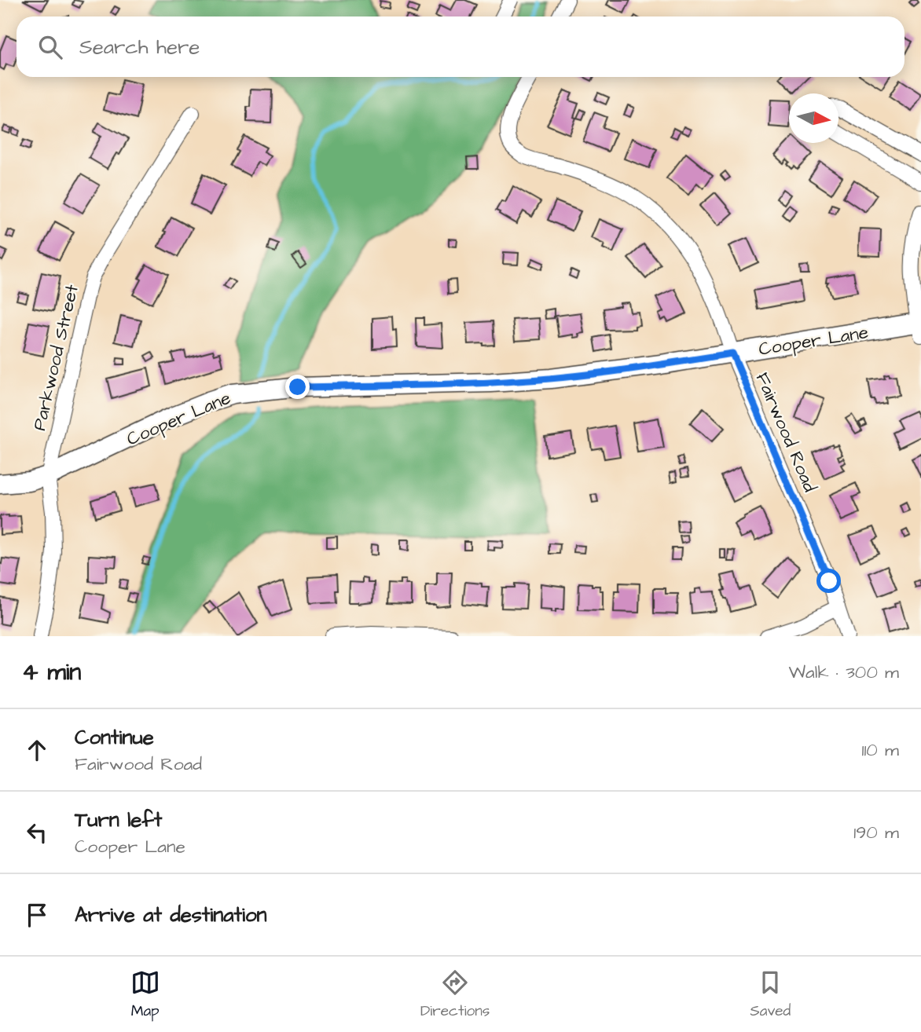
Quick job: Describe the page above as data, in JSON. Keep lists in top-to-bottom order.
{
  "streets": {
    "street": ["Cooper Lane", "Parkwood Street", "Fairwood Road"]
  },
  "crossings": [
    ["Cooper Lane", "Parkwood Street"],
    ["Cooper Lane", "Fairwood Road"]
  ],
  "north": "right",
  "page": {
    "search": "Search here",
    "heading": ["4 min", "Walk · 300 m"],
    "list": [
      ["Continue", "Fairwood Road", "110 m"],
      ["Turn left", "Cooper Lane", "190 m"],
      "Arrive at destination"
    ],
    "nav": ["Map", "Directions", "Saved"]
  }
}
